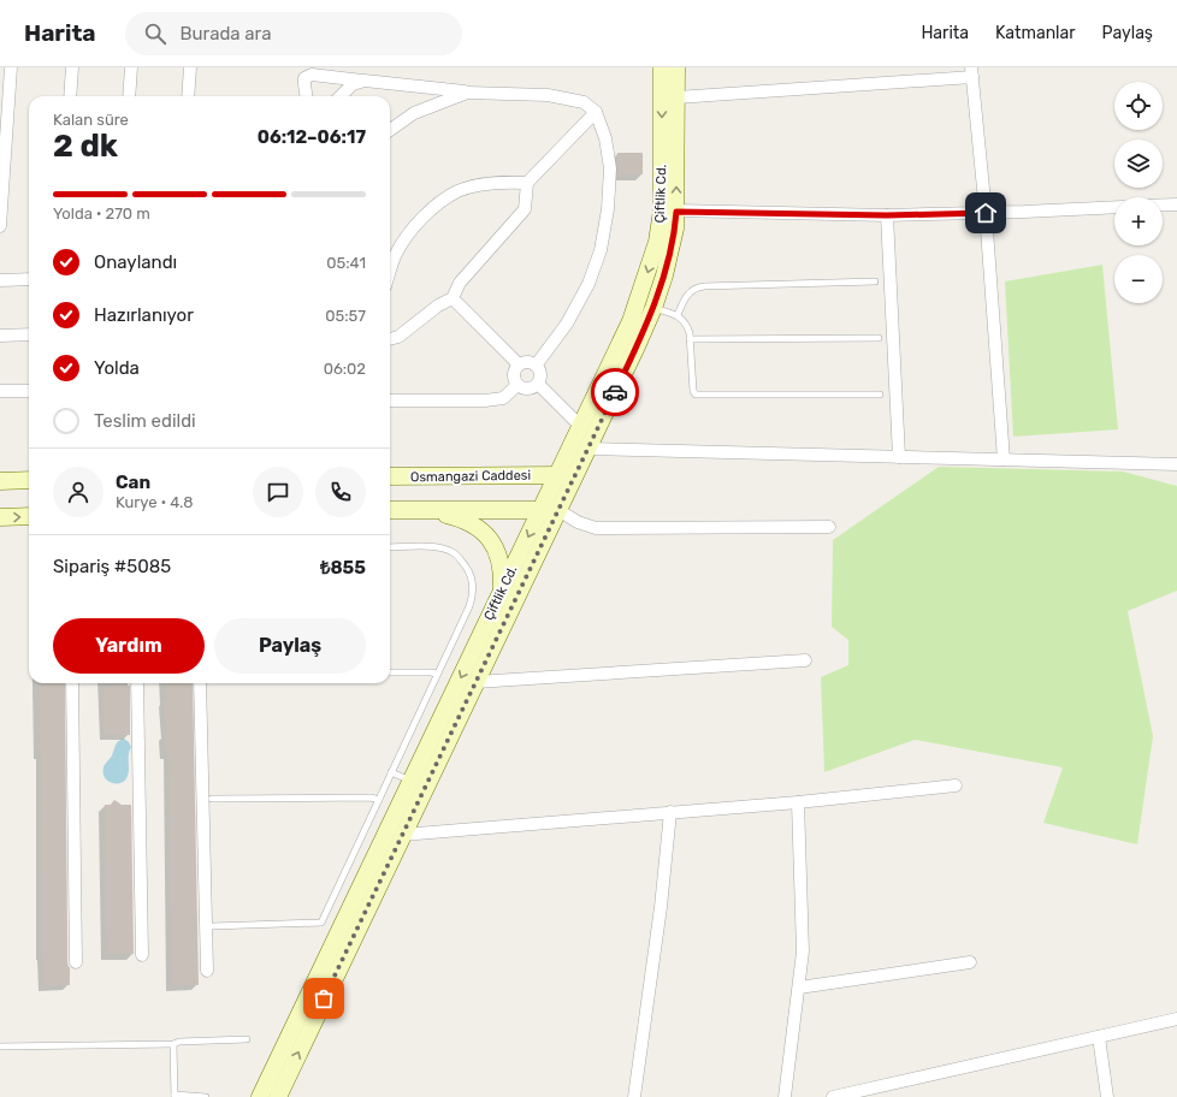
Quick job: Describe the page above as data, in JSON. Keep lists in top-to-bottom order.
{
  "streets": {
    "street": ["Çiftlik Cd.", "Osmangazi Caddesi"]
  },
  "crossings": [
    ["Çiftlik Cd.", "Osmangazi Caddesi"]
  ],
  "page": {
    "header": "Harita",
    "search": "Burada ara",
    "nav": ["Harita", "Katmanlar", "Paylaş"],
    "map_buttons": ["+", "−"],
    "heading": ["2 dk", "Kalan süre", "06:12–06:17"],
    "panel": [
      "Can",
      "Kurye · 4.8",
      "Sipariş #5085",
      "₺855"
    ],
    "bar": "Yolda · 270 m",
    "list": [
      ["Onaylandı", "05:41"],
      ["Hazırlanıyor", "05:57"],
      ["Yolda", "06:02"],
      "Teslim edildi"
    ],
    "buttons": ["Yardım", "Paylaş"]
  }
}
